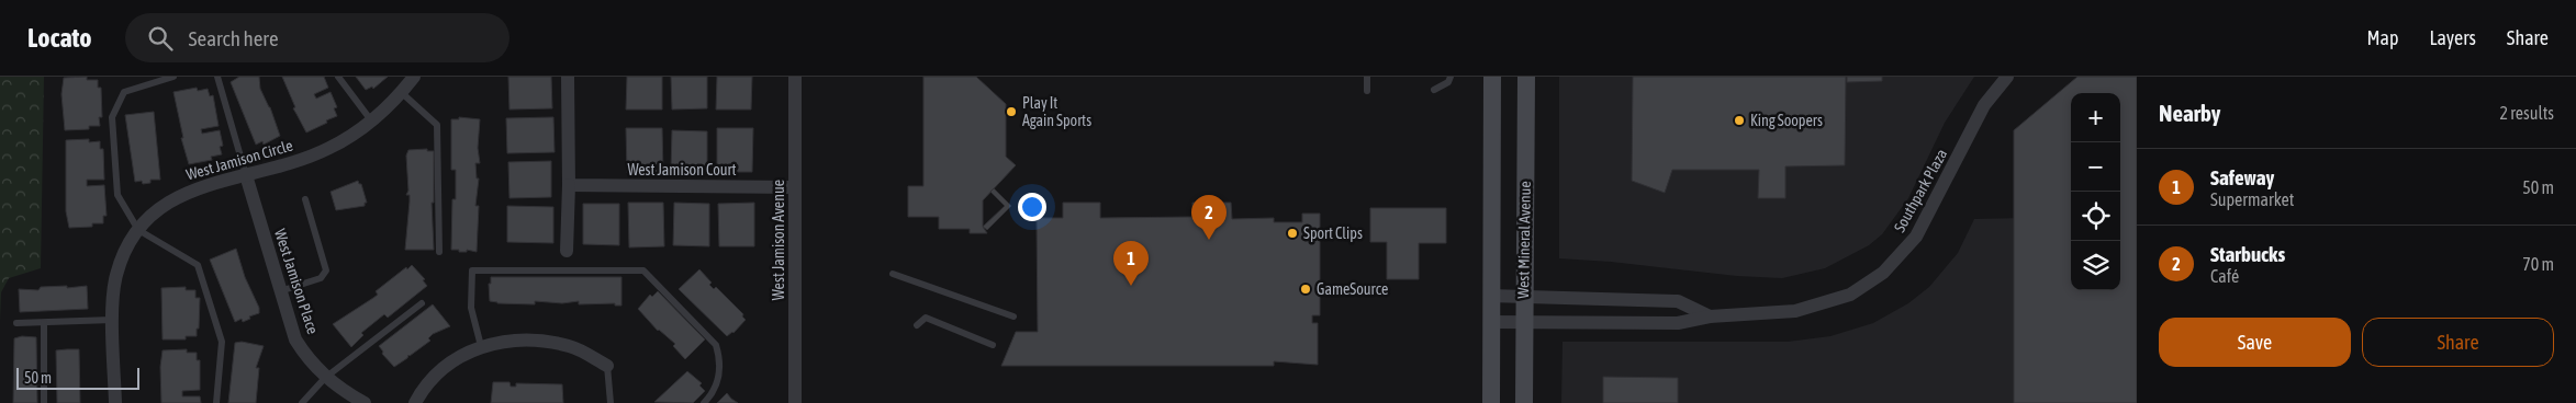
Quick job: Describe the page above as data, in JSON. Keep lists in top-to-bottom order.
{
  "streets": {
    "main road": ["West Mineral Avenue"],
    "street": [
      "West Jamison Circle",
      "West Jamison Court",
      "Southpark Plaza",
      "West Jamison Avenue",
      "West Jamison Place"
    ]
  },
  "crossings": [
    ["West Jamison Circle", "West Jamison Place"],
    ["West Jamison Court", "West Jamison Avenue"],
    ["Southpark Plaza", "West Mineral Avenue"]
  ],
  "places": [
    "Play It Again Sports",
    "King Soopers",
    "Sport Clips",
    "GameSource"
  ],
  "scale_bar": "50 m",
  "page": {
    "header": "Locato",
    "search": "Search here",
    "nav": ["Map", "Layers", "Share"],
    "heading": ["Nearby", "2 results"],
    "map_buttons": ["+", "−"],
    "list": [
      {
        "mark": "1",
        "name": "Safeway",
        "note": "Supermarket",
        "value": "50 m"
      },
      {
        "mark": "2",
        "name": "Starbucks",
        "note": "Café",
        "value": "70 m"
      }
    ],
    "pins": ["2", "1"],
    "buttons": ["Save", "Share"],
    "scale": "50 m"
  }
}
